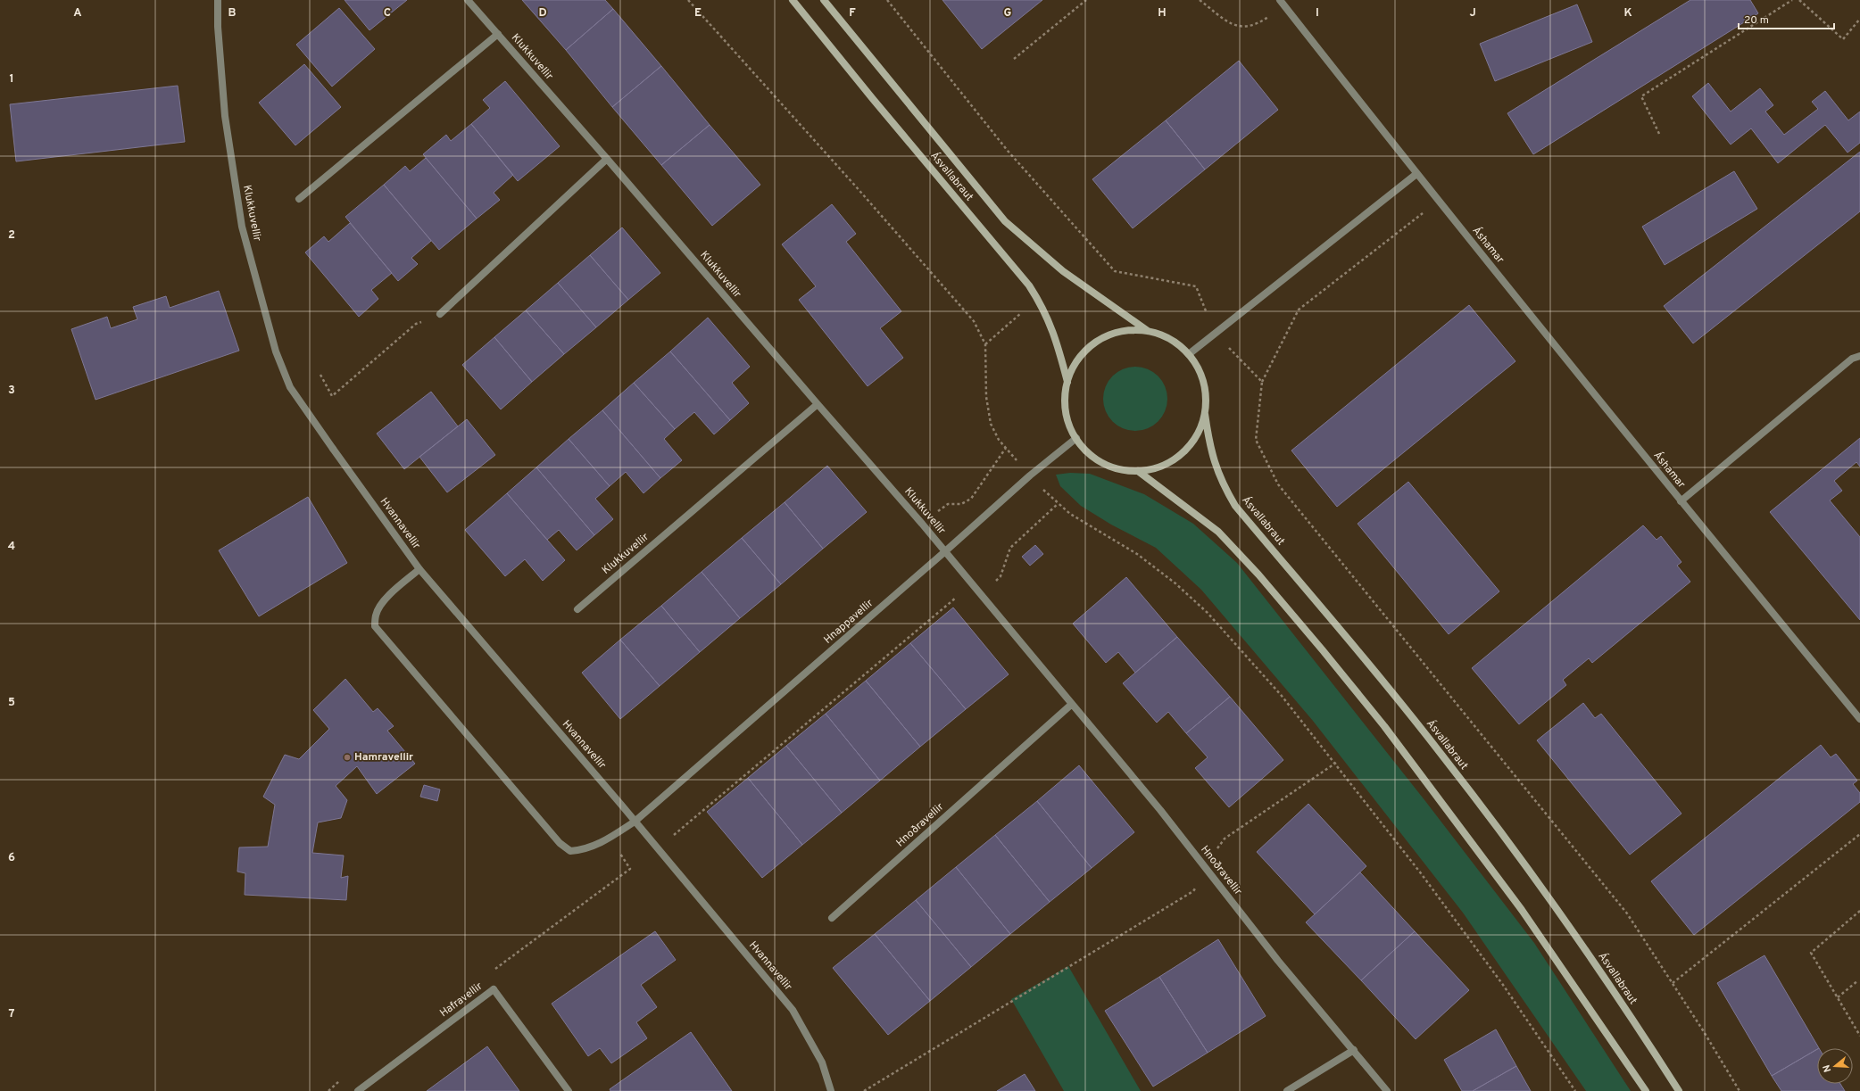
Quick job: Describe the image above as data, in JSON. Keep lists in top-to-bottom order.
{
  "streets": {
    "main road": ["Ásvallabraut"],
    "street": [
      "Klukkuvellir",
      "Áshamar",
      "Hvannavellir",
      "Hnappavellir",
      "Hnoðravellir",
      "Hafravellir"
    ]
  },
  "crossings": [
    ["Klukkuvellir", "Hvannavellir"],
    ["Klukkuvellir", "Hnappavellir"],
    ["Klukkuvellir", "Hnoðravellir"],
    ["Hvannavellir", "Hnappavellir"],
    ["Hnappavellir", "Hnoðravellir"]
  ],
  "places": ["Hamravellir"],
  "scale_bar": "20 m",
  "north": "left",
  "grid": {
    "columns": [
      "A",
      "B",
      "C",
      "D",
      "E",
      "F",
      "G",
      "H",
      "I",
      "J",
      "K"
    ],
    "rows": [
      "1",
      "2",
      "3",
      "4",
      "5",
      "6",
      "7"
    ]
  }
}
